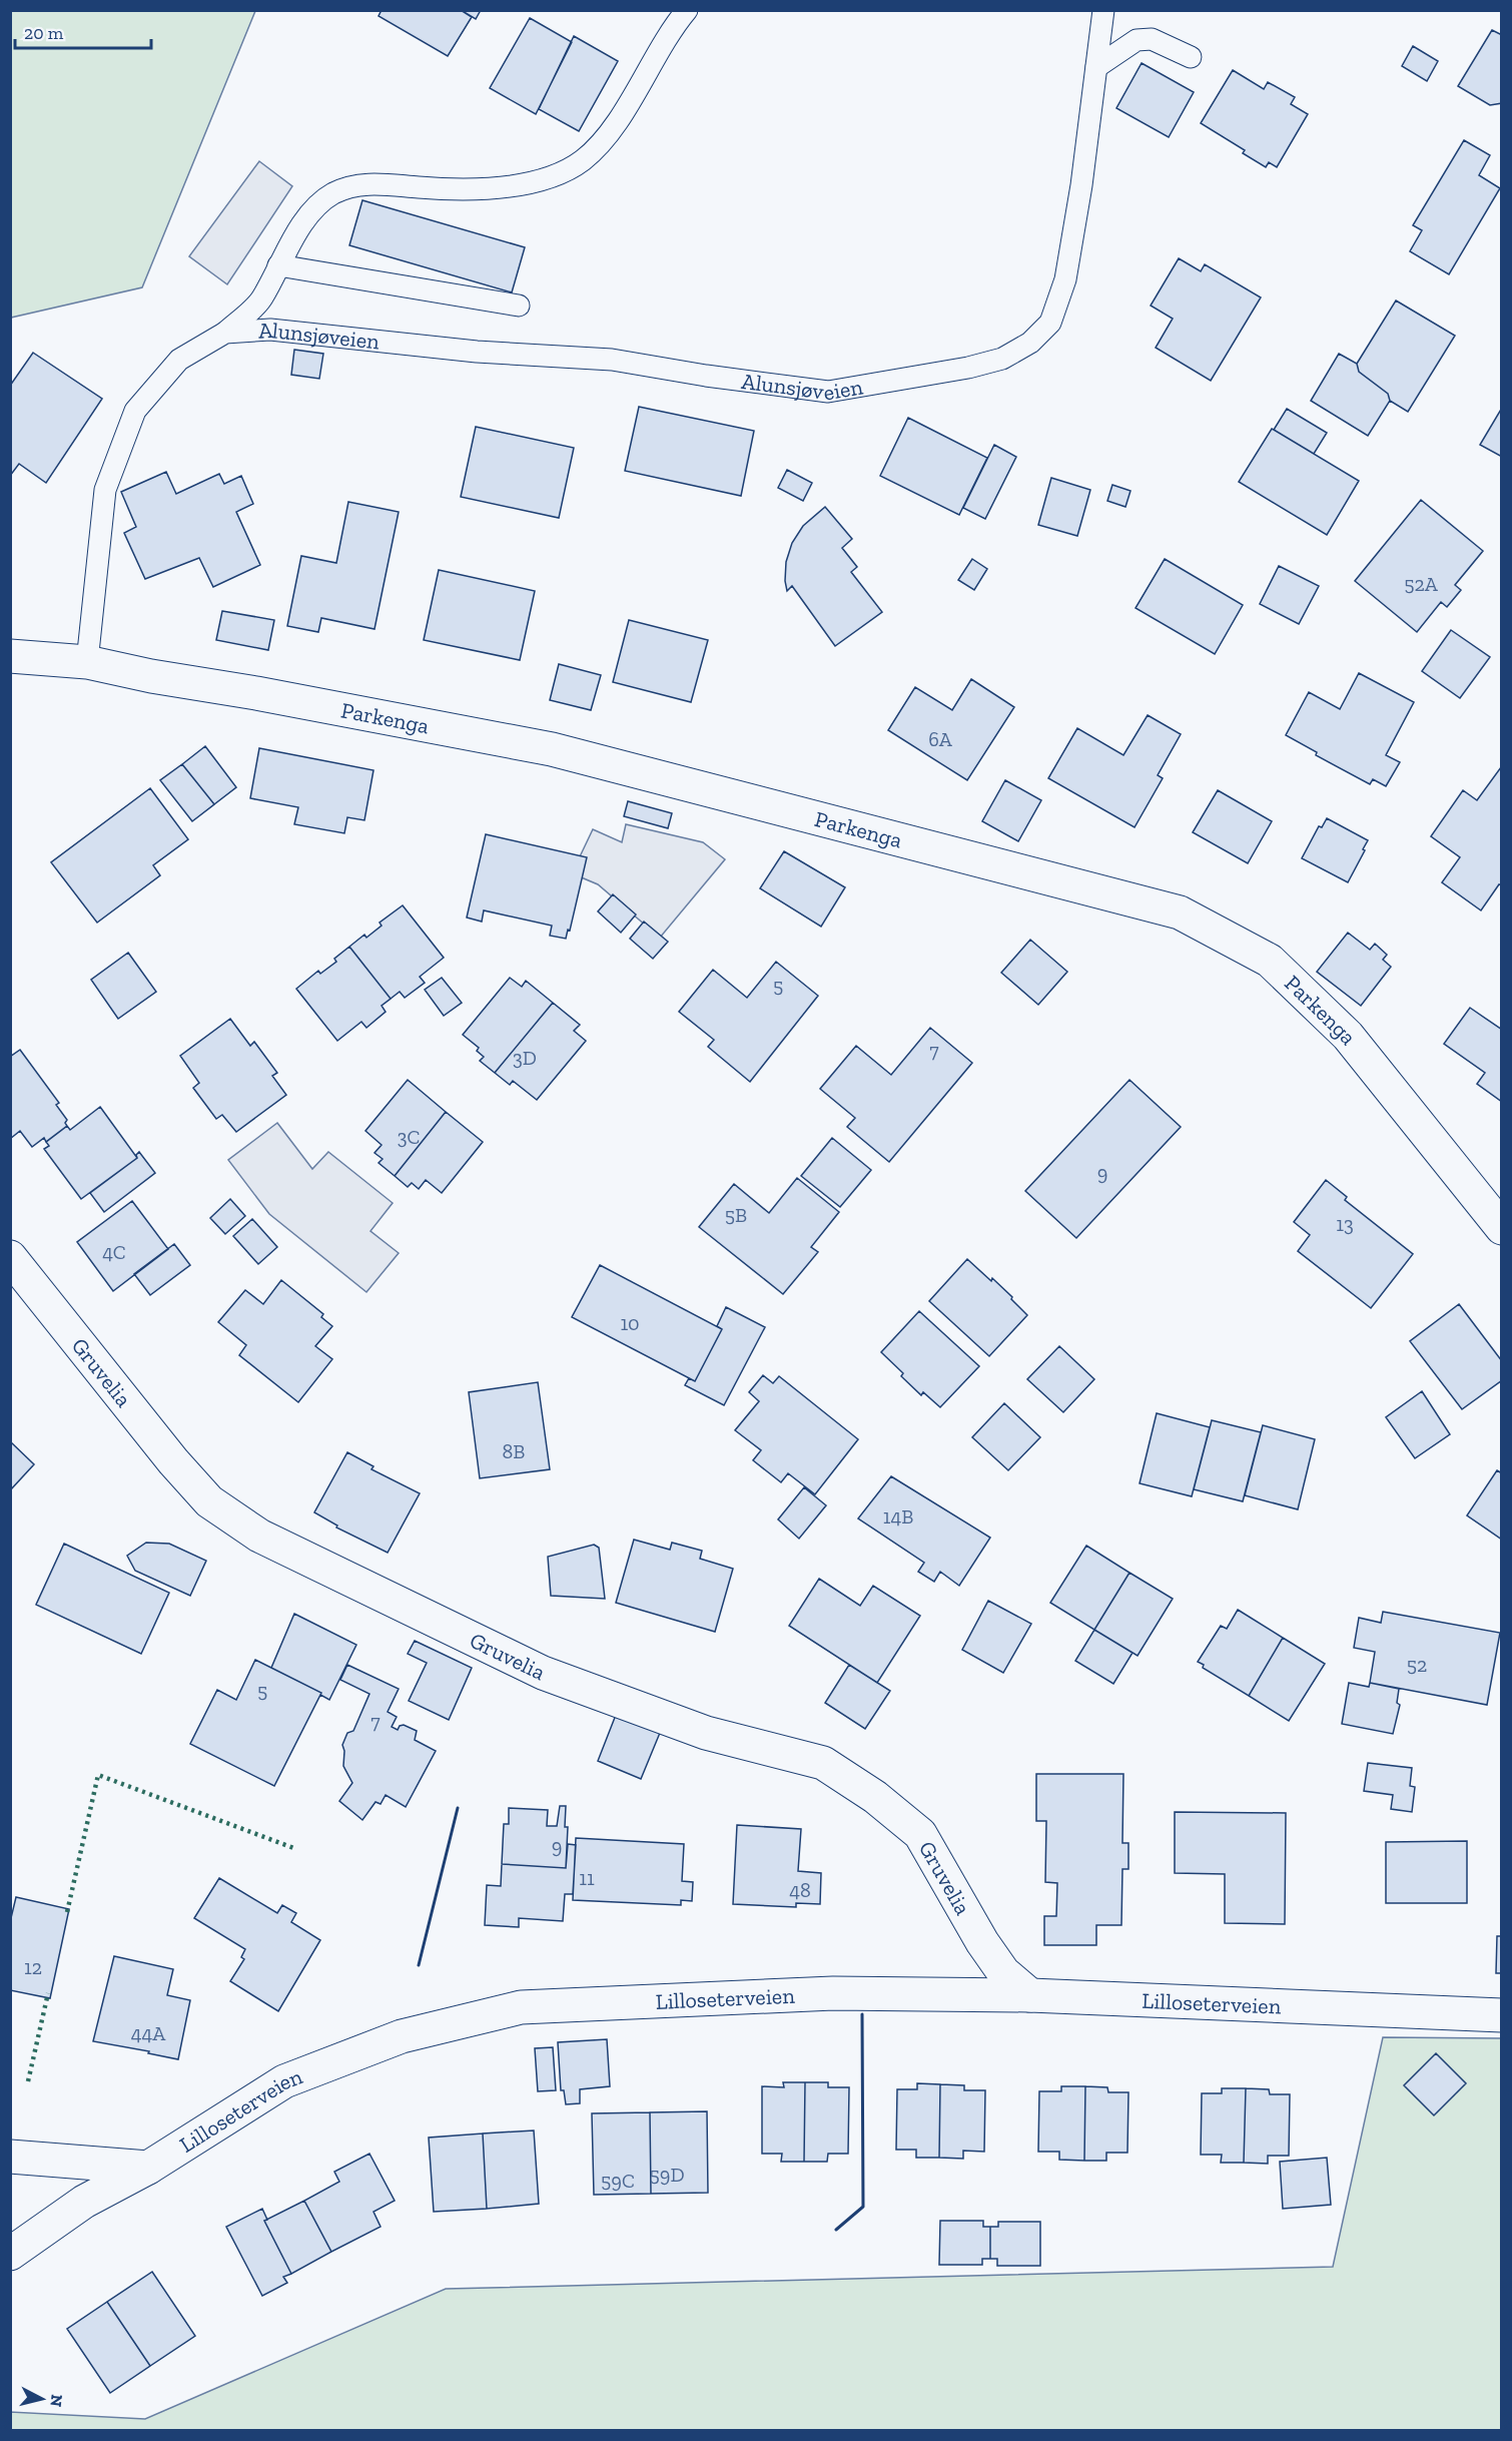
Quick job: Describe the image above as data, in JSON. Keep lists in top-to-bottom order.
{
  "streets": {
    "street": ["Parkenga", "Gruvelia", "Lilloseterveien"],
    "lane": ["Alunsjøveien"]
  },
  "crossings": [
    ["Alunsjøveien", "Parkenga"],
    ["Gruvelia", "Lilloseterveien"]
  ],
  "house_numbers": [
    "52A",
    "6A",
    "5",
    "7",
    "3D",
    "3C",
    "9",
    "5B",
    "13",
    "4C",
    "10",
    "8B",
    "14B",
    "52",
    "5",
    "7",
    "9",
    "11",
    "48",
    "12",
    "44A",
    "59D",
    "59C"
  ],
  "scale_bar": "20 m",
  "north": "right"
}
